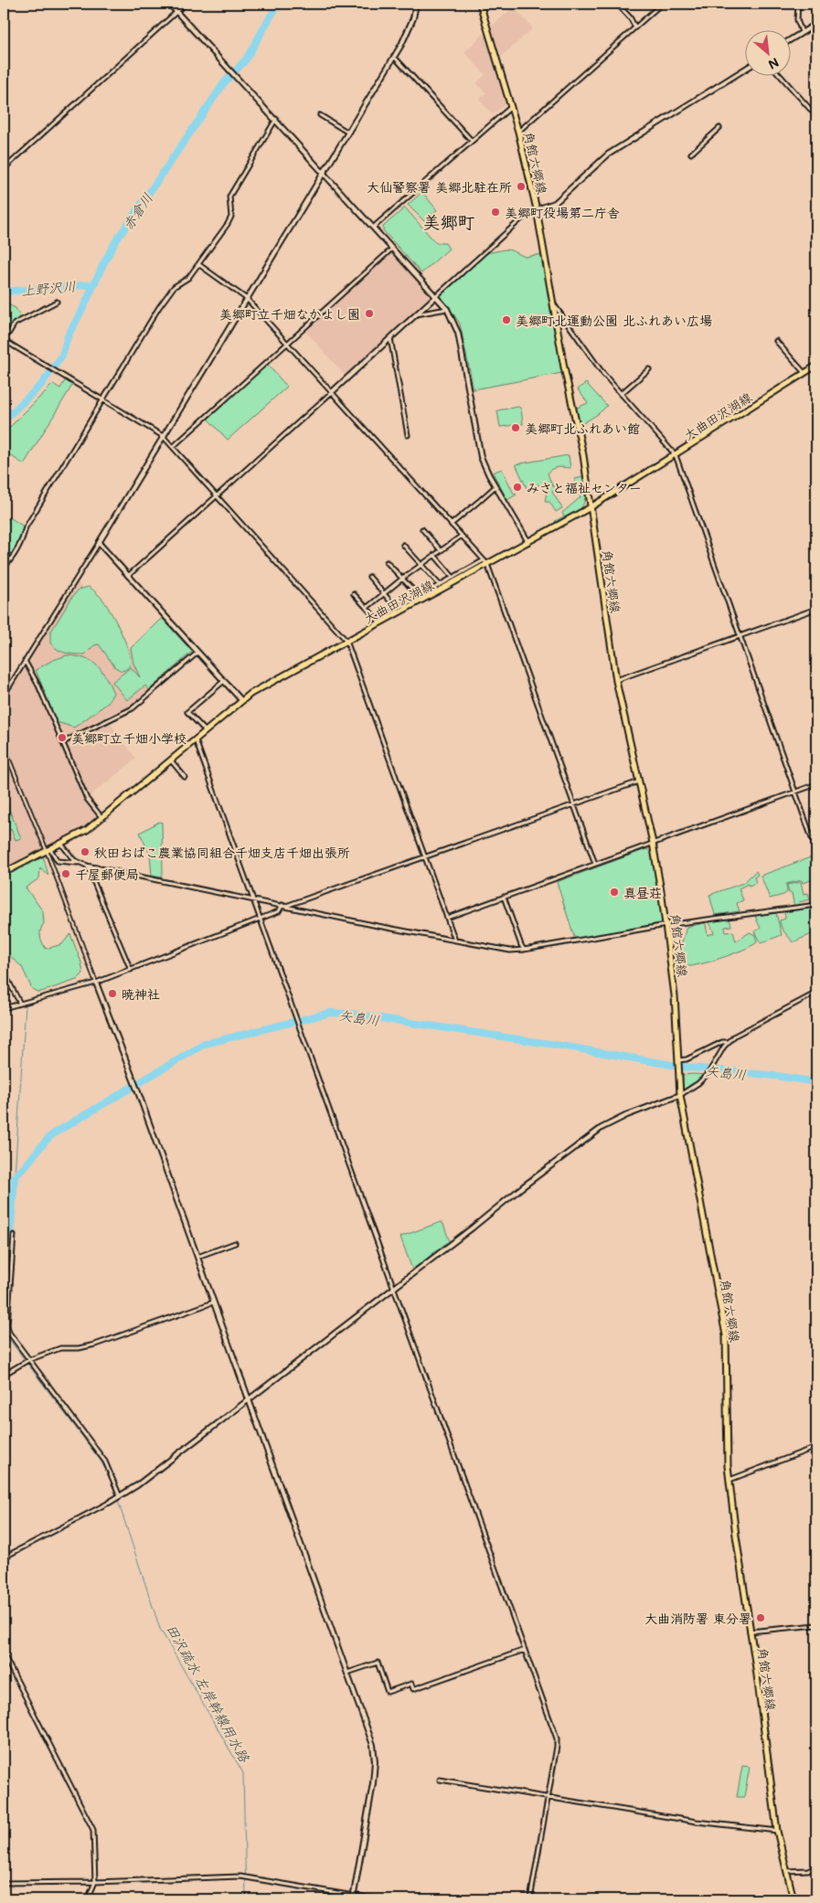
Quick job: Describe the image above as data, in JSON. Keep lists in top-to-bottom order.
{
  "streets": {
    "main road": ["角館六郷線", "大曲田沢湖線"]
  },
  "crossings": [
    ["角館六郷線", "大曲田沢湖線"]
  ],
  "districts": ["美郷町"],
  "water": [
    "赤倉川",
    "上野沢川",
    "矢島川",
    "田沢疏水 左岸幹線用水路"
  ],
  "places": [
    "大仙警察署 美郷北駐在所",
    "美郷町役場第二庁舎",
    "美郷町立千畑なかよし園",
    "美郷町北運動公園 北ふれあい広場",
    "美郷町北ふれあい館",
    "みさと福祉センター",
    "美郷町立千畑小学校",
    "秋田おばこ農業協同組合千畑支店千畑出張所",
    "千屋郵便局",
    "真昼荘",
    "暁神社",
    "大曲消防署 東分署"
  ],
  "north": "bottom right"
}
